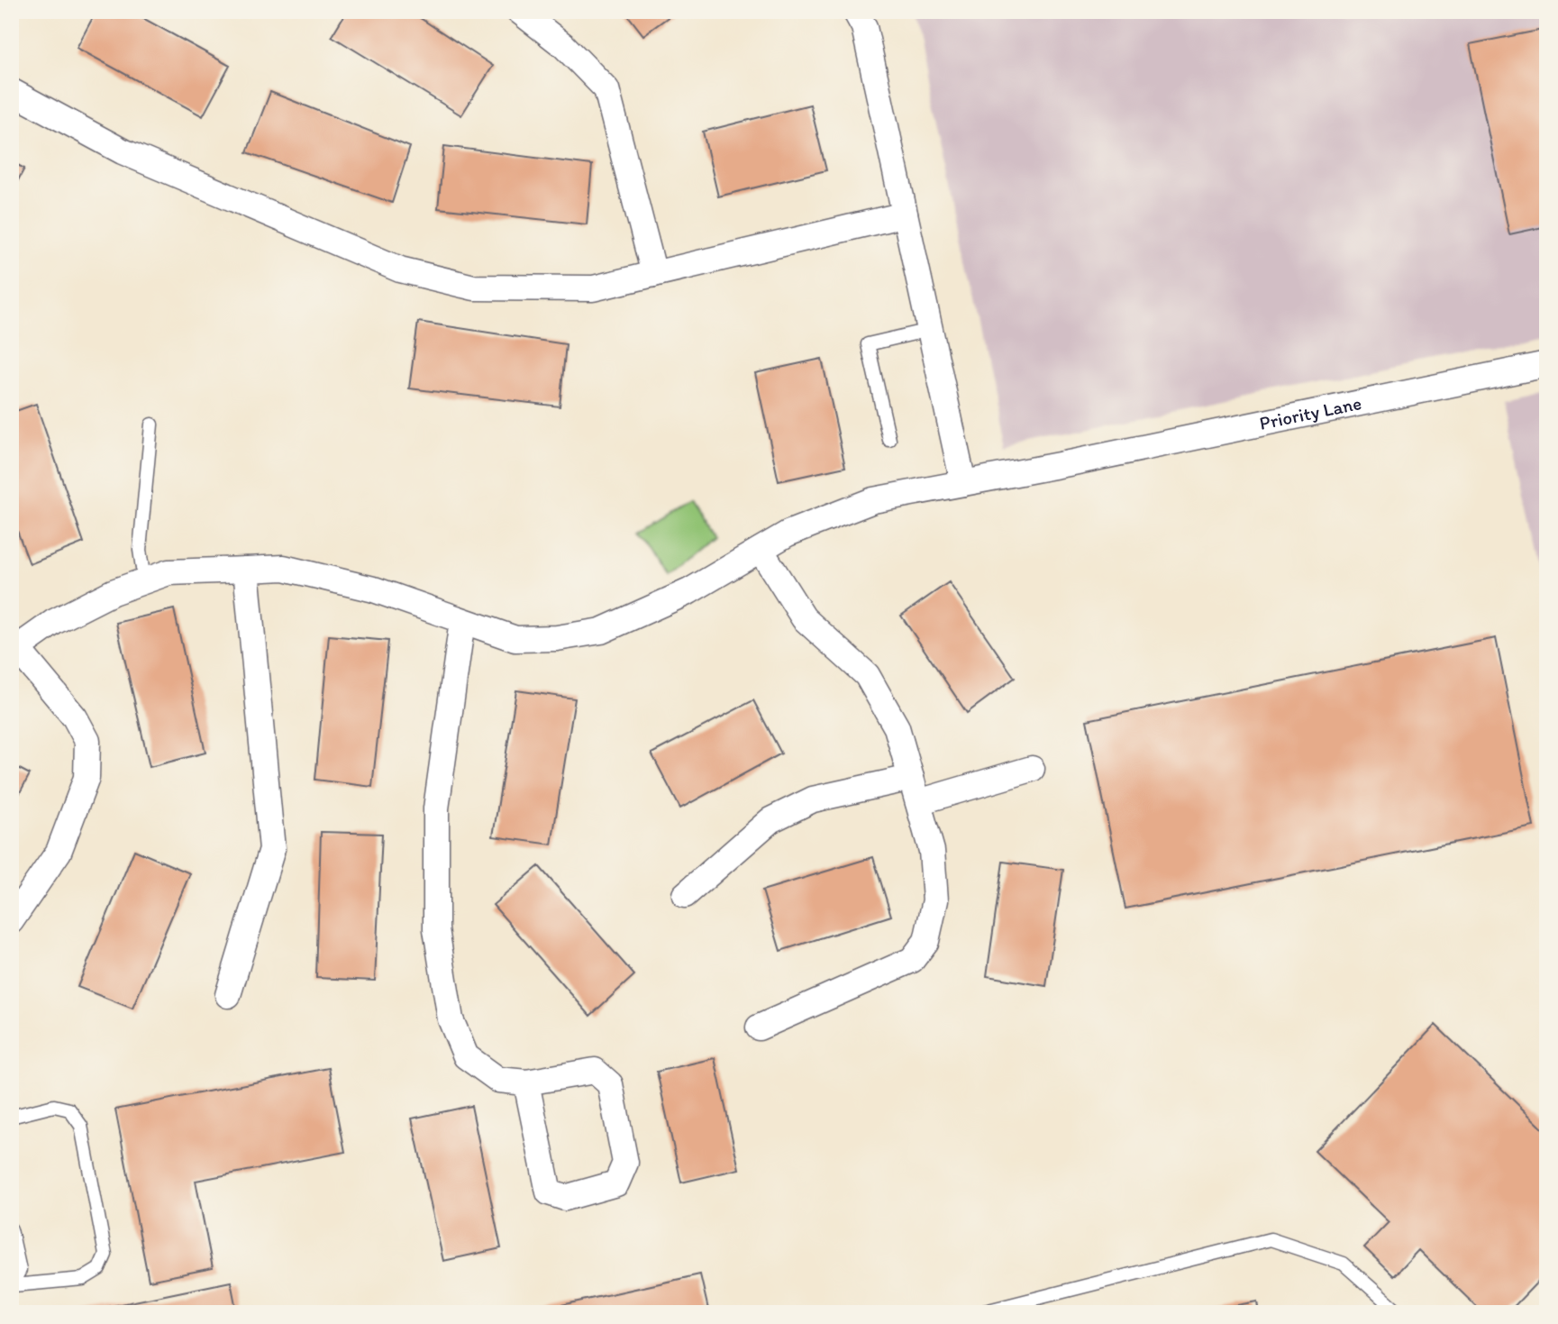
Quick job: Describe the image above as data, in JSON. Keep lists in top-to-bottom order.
{
  "streets": {
    "street": ["Priority Lane"]
  }
}
